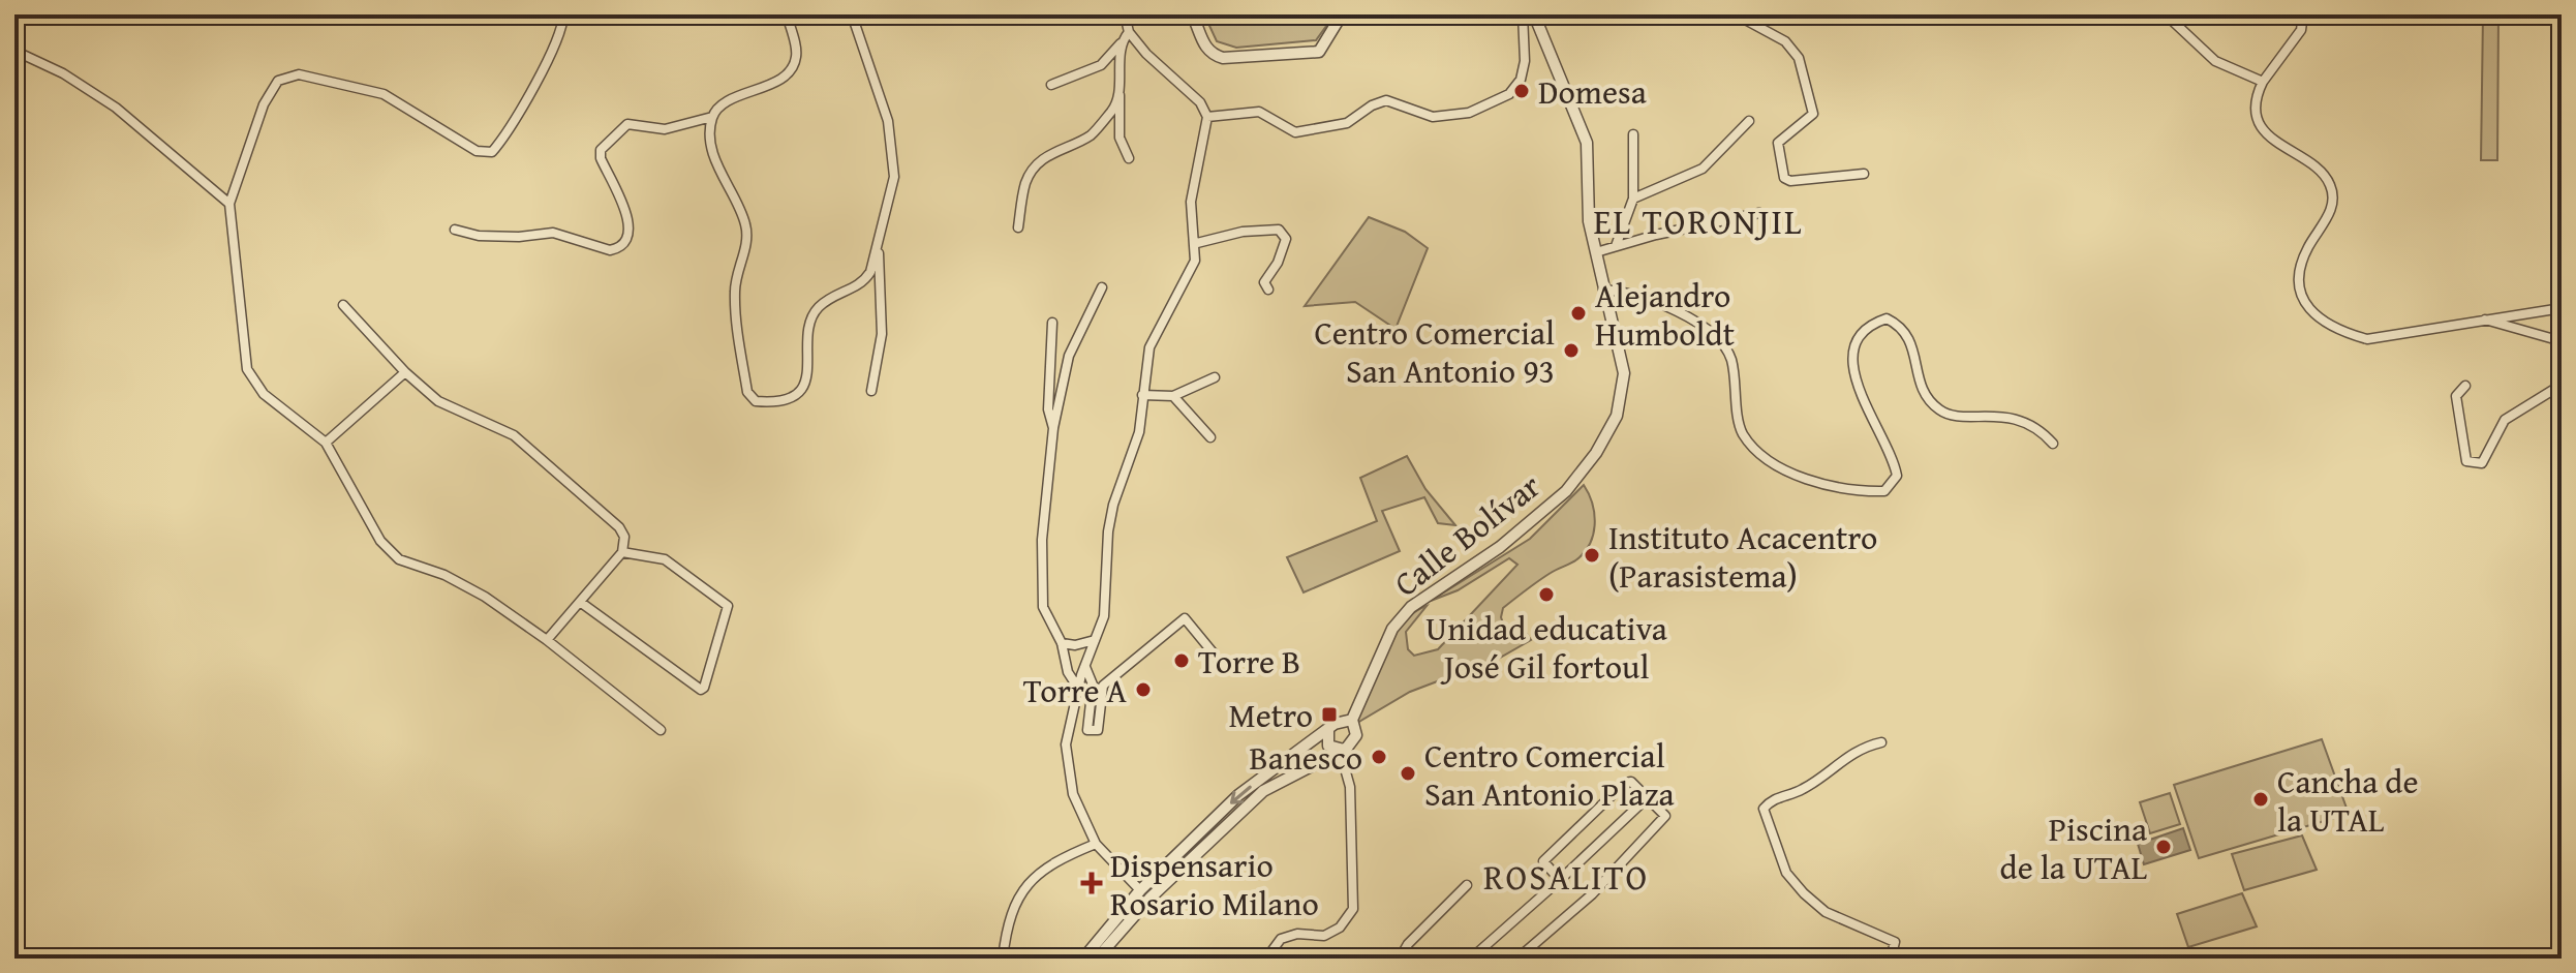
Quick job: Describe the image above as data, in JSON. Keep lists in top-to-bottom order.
{
  "streets": {
    "street": ["Calle Bolívar"]
  },
  "districts": ["EL TORONJIL", "ROSALITO"],
  "places": {
    "other": [
      "Domesa",
      "Alejandro Humboldt",
      "Centro Comercial San Antonio 93",
      "Instituto Acacentro (Parasistema)",
      "Unidad educativa José Gil fortoul",
      "Torre B",
      "Torre A",
      "Banesco",
      "Centro Comercial San Antonio Plaza",
      "Cancha de la UTAL",
      "Piscina de la UTAL"
    ],
    "transit": ["Metro"],
    "health": ["Dispensario Rosario Milano"]
  }
}
